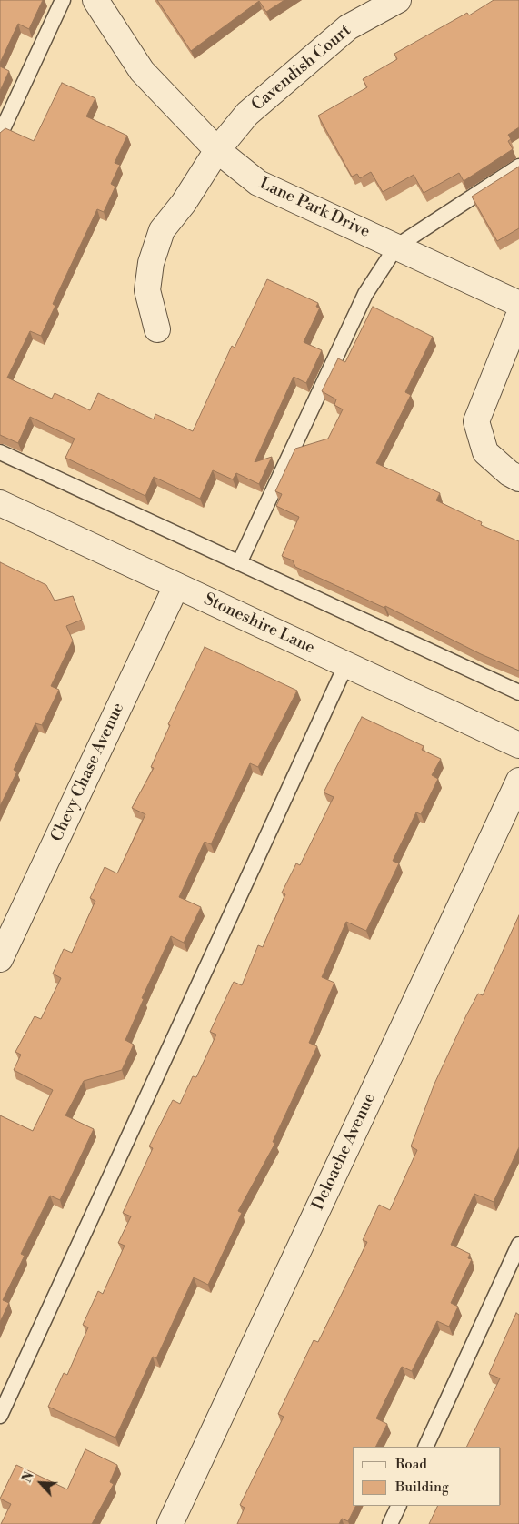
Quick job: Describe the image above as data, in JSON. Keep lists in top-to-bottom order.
{
  "streets": {
    "street": [
      "Cavendish Court",
      "Lane Park Drive",
      "Stoneshire Lane",
      "Chevy Chase Avenue",
      "Deloache Avenue"
    ]
  },
  "crossings": [
    ["Cavendish Court", "Lane Park Drive"],
    ["Stoneshire Lane", "Chevy Chase Avenue"]
  ],
  "legend": ["Road", "Building"],
  "north": "top left"
}
